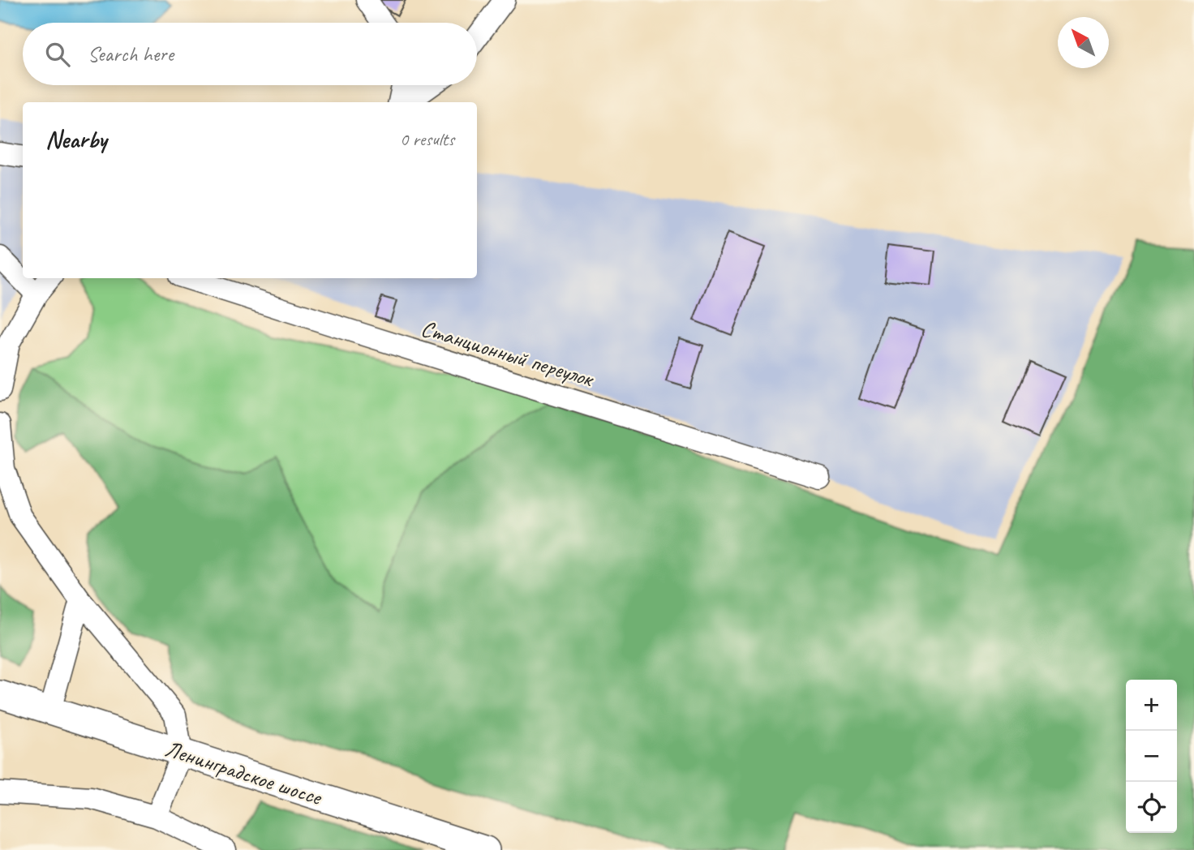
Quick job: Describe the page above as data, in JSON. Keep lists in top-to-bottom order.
{
  "streets": {
    "main road": ["Ленинградское шоссе"],
    "street": ["Станционный переулок"]
  },
  "north": "top left",
  "page": {
    "search": "Search here",
    "heading": ["Nearby", "0 results"],
    "map_buttons": ["+", "−"]
  }
}
